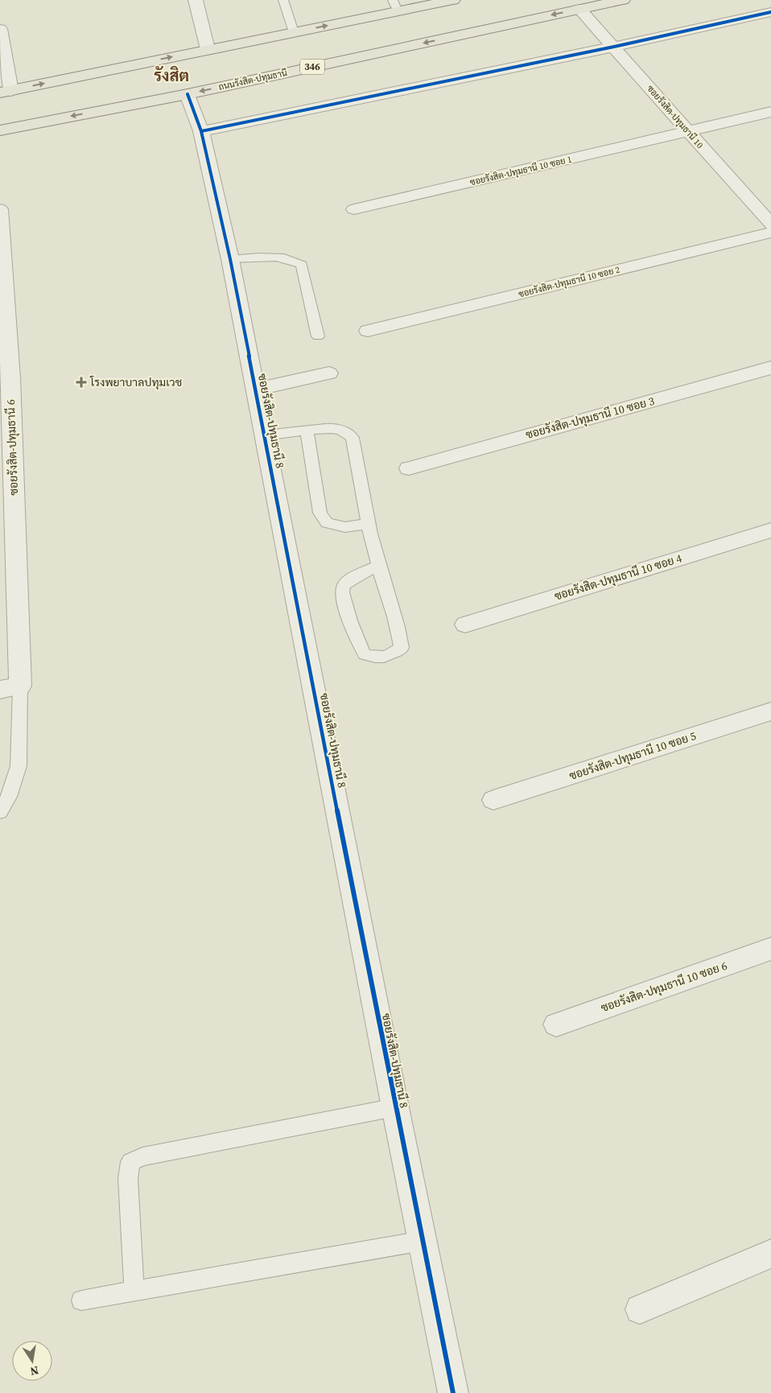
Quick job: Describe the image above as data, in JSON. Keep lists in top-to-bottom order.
{
  "streets": {
    "main road": ["346", "ถนนรังสิต-ปทุมธานี"],
    "street": [
      "ซอยรังสิต-ปทุมธานี 10",
      "ซอยรังสิต-ปทุมธานี 10 ซอย 1",
      "ซอยรังสิต-ปทุมธานี 10 ซอย 2",
      "ซอยรังสิต-ปทุมธานี 10 ซอย 3",
      "ซอยรังสิต-ปทุมธานี 8",
      "ซอยรังสิต-ปทุมธานี 6",
      "ซอยรังสิต-ปทุมธานี 10 ซอย 4",
      "ซอยรังสิต-ปทุมธานี 10 ซอย 5",
      "ซอยรังสิต-ปทุมธานี 10 ซอย 6"
    ]
  },
  "crossings": [
    ["ถนนรังสิต-ปทุมธานี", "ซอยรังสิต-ปทุมธานี 10"],
    ["ถนนรังสิต-ปทุมธานี", "ซอยรังสิต-ปทุมธานี 8"],
    ["ซอยรังสิต-ปทุมธานี 10", "ซอยรังสิต-ปทุมธานี 10 ซอย 1"]
  ],
  "districts": ["รังสิต"],
  "places": {
    "health": ["โรงพยาบาลปทุมเวช"]
  },
  "north": "bottom"
}
